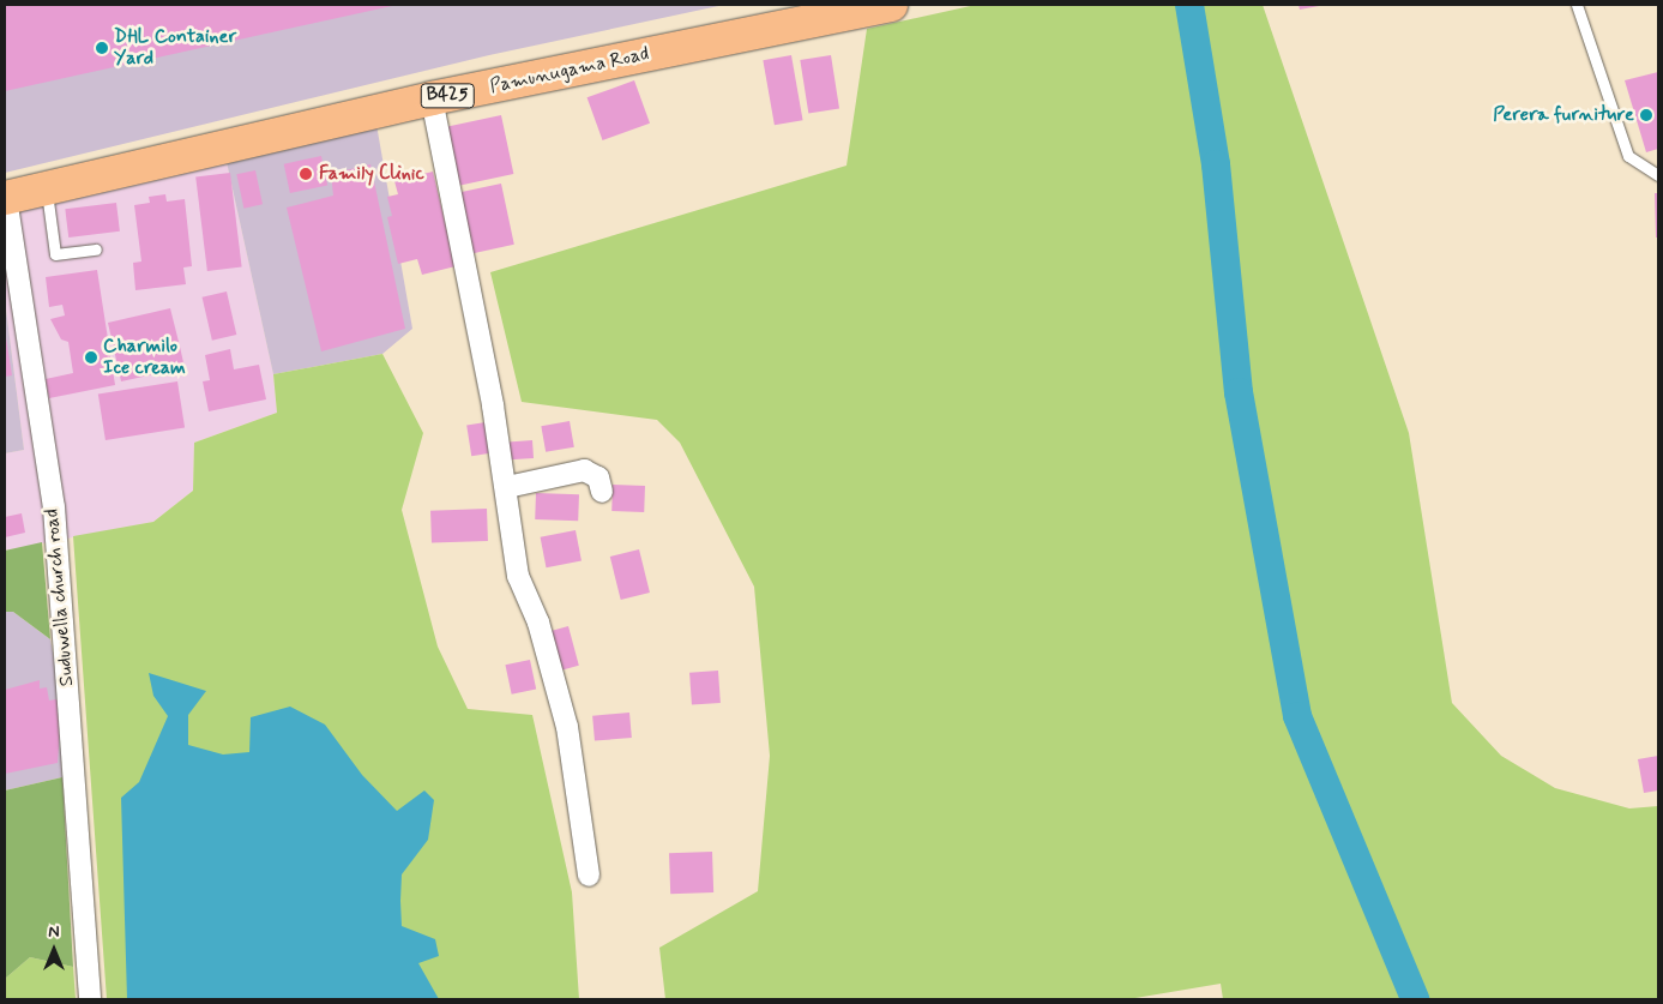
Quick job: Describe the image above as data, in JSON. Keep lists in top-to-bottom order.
{
  "streets": {
    "main road": ["Pamunugama Road", "B425"],
    "street": ["Suduwella church road"]
  },
  "crossings": [
    ["Pamunugama Road", "Suduwella church road"]
  ],
  "places": [
    "DHL Container Yard",
    "Perera furniture",
    "Family Clinic",
    "Charmilo Ice cream"
  ],
  "north": "top"
}
